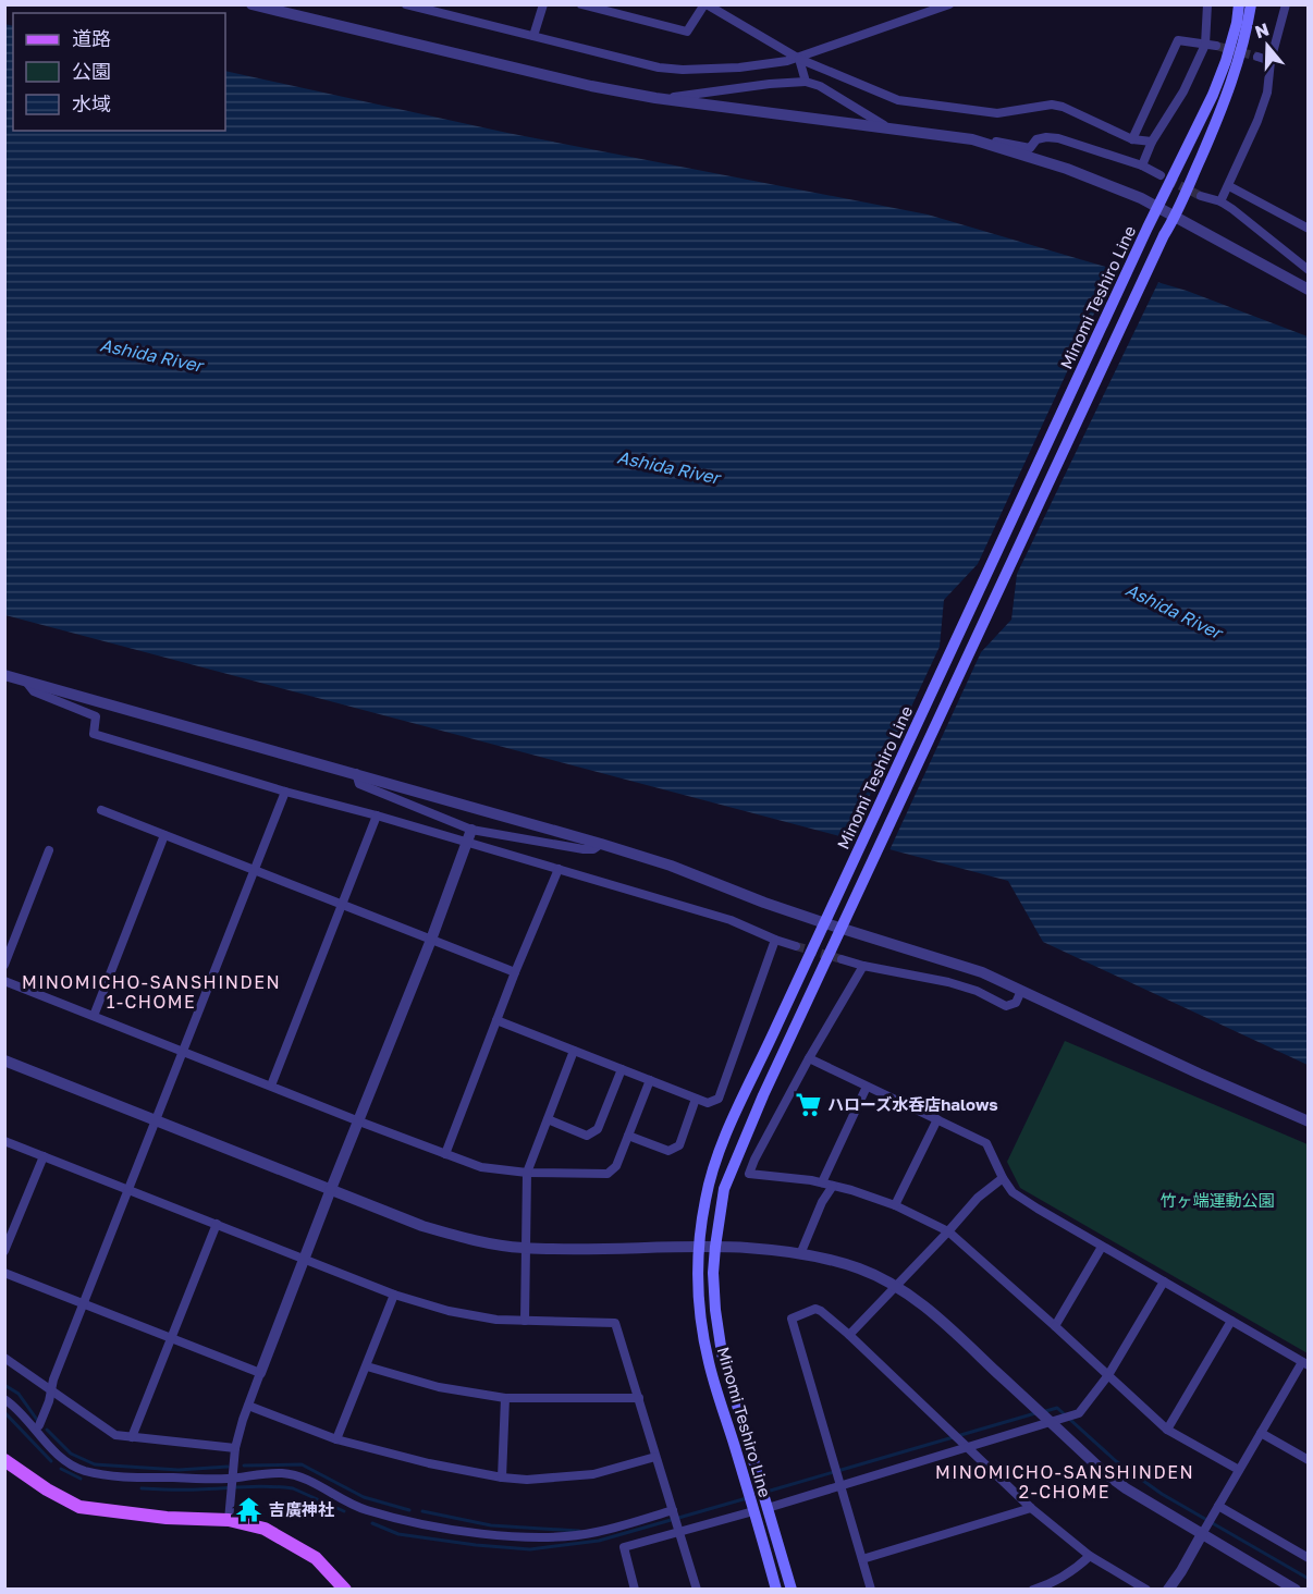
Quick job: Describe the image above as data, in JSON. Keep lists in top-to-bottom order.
{
  "streets": {
    "main road": ["Minomi Teshiro Line"]
  },
  "districts": ["MINOMICHO-SANSHINDEN 1-CHOME", "MINOMICHO-SANSHINDEN 2-CHOME"],
  "water": ["Ashida River"],
  "parks": ["竹ヶ端運動公園"],
  "places": {
    "supermarket": ["ハローズ水呑店halows"],
    "temple": ["吉廣神社"]
  },
  "legend": ["道路", "公園", "水域"],
  "north": "top"
}
